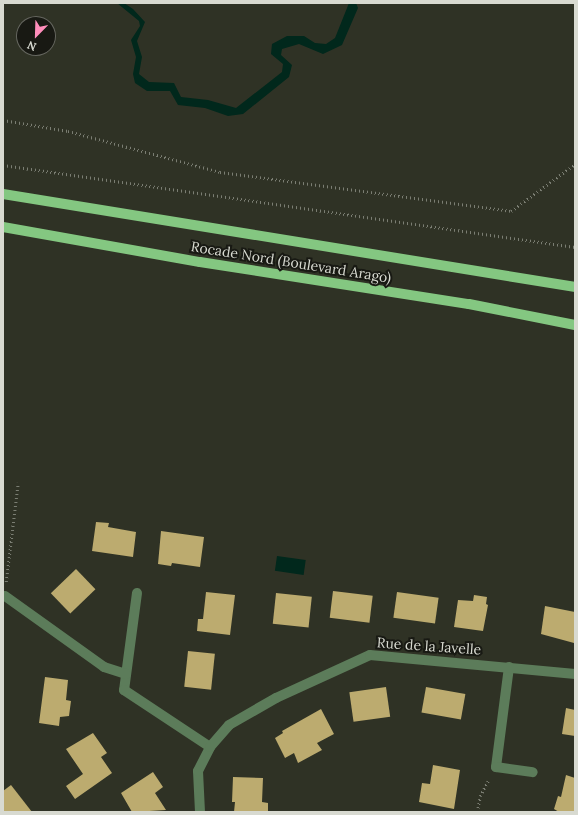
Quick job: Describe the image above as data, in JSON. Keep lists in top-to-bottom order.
{
  "streets": {
    "main road": ["Rocade Nord (Boulevard Arago)"],
    "street": ["Rue de la Javelle"]
  },
  "north": "bottom left"
}
